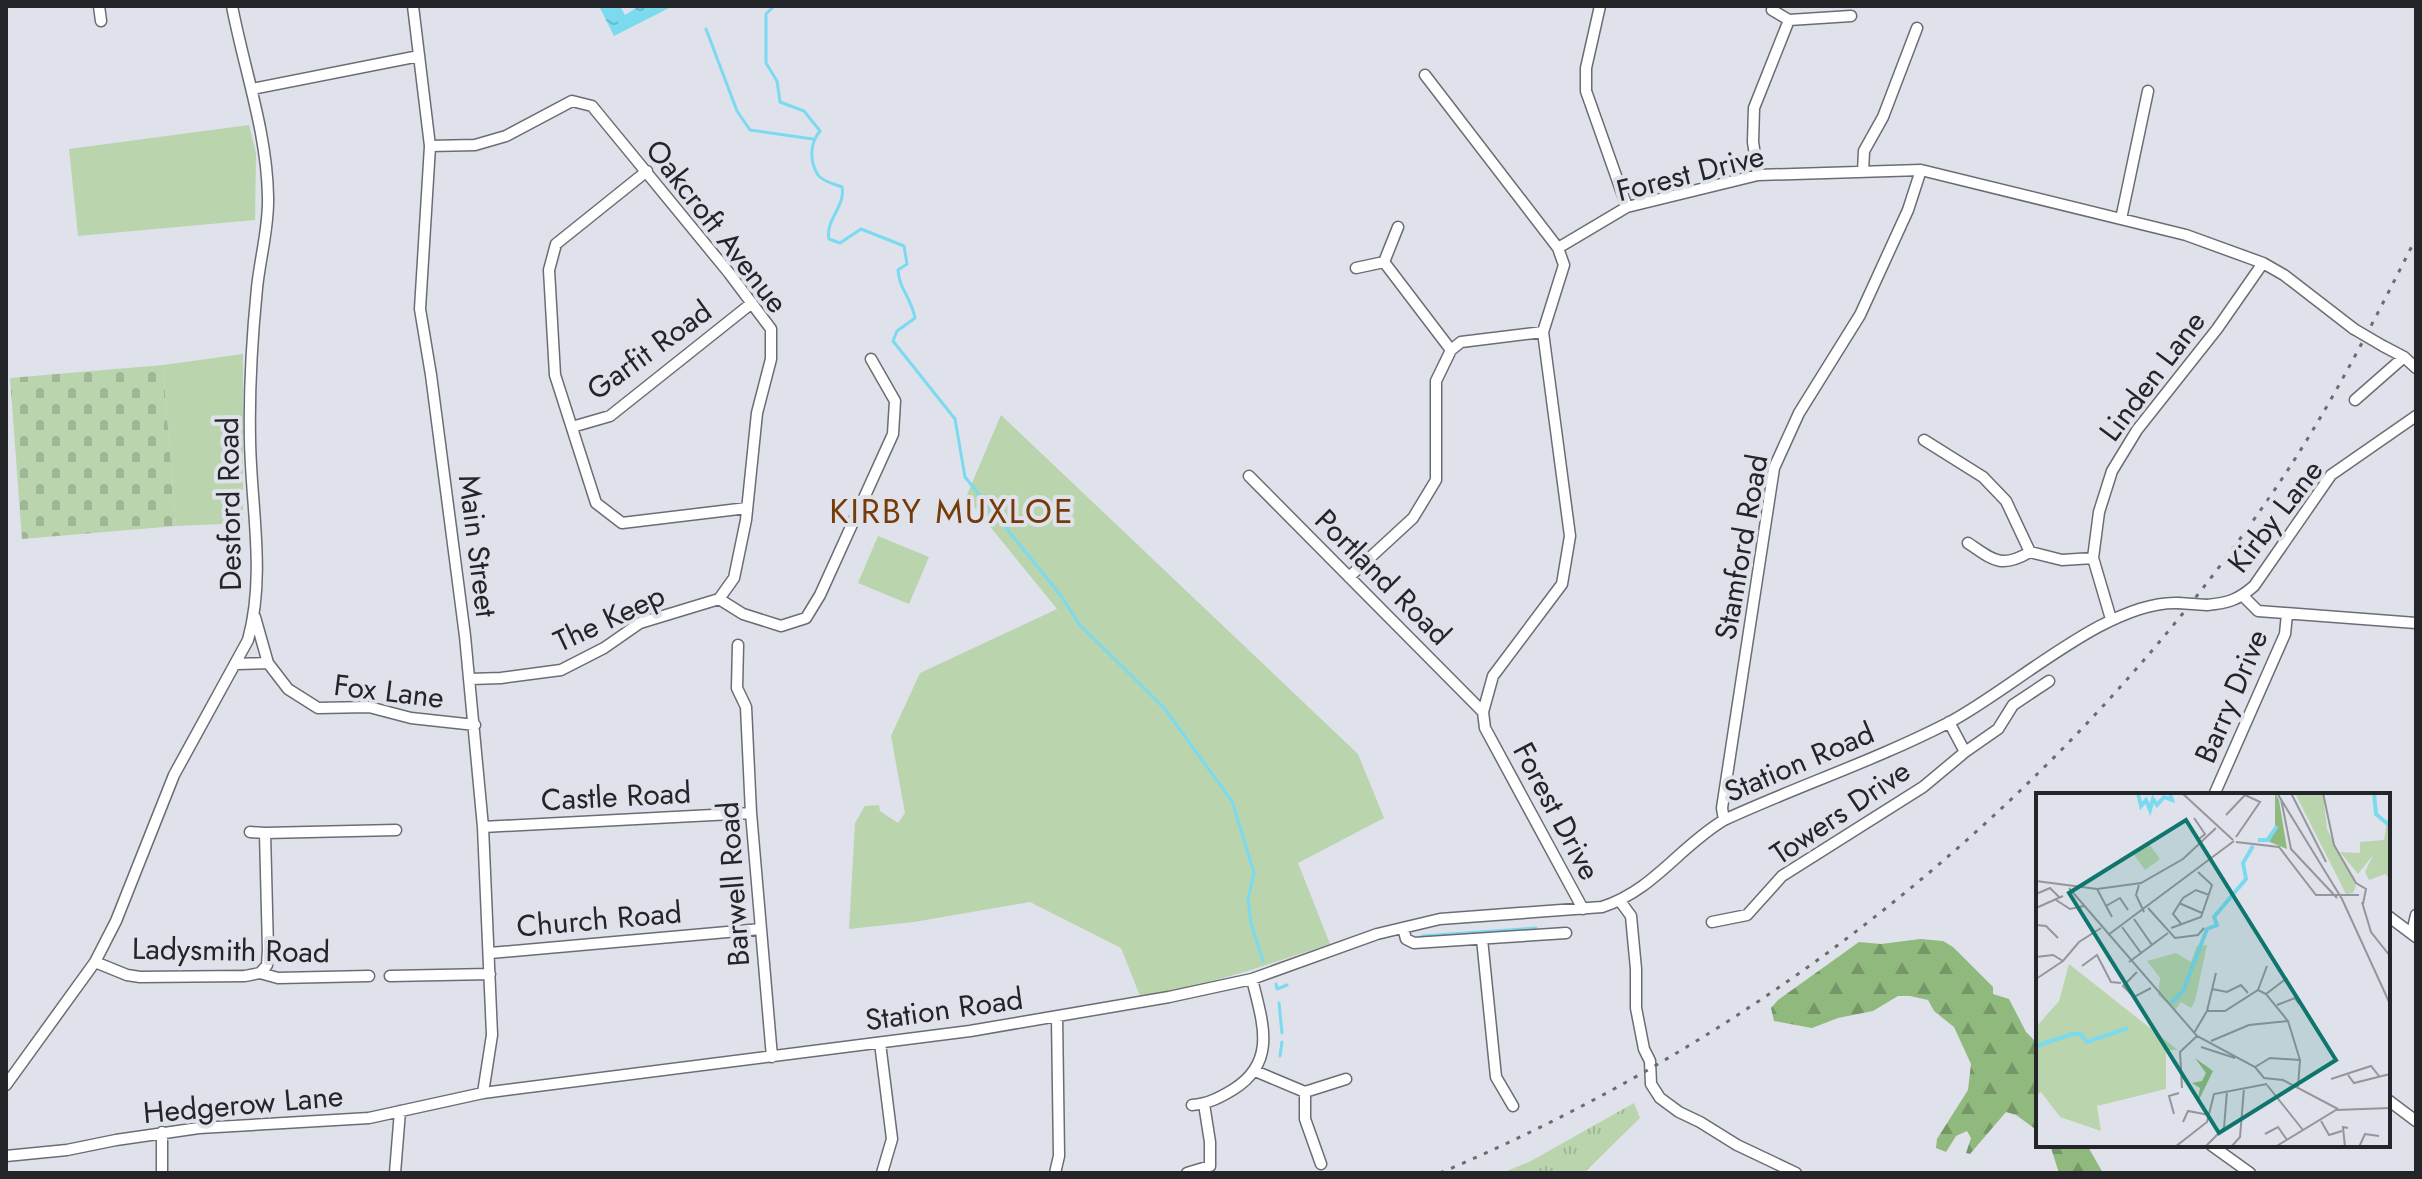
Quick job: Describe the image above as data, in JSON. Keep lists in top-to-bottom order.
{
  "streets": {
    "street": [
      "Forest Drive",
      "Oakcroft Avenue",
      "Garfit Road",
      "Linden Lane",
      "Desford Road",
      "Kirby Lane",
      "Main Street",
      "Stamford Road",
      "Portland Road",
      "The Keep",
      "Fox Lane",
      "Barry Drive",
      "Station Road",
      "Castle Road",
      "Towers Drive",
      "Barwell Road",
      "Church Road",
      "Ladysmith Road",
      "Hedgerow Lane"
    ]
  },
  "crossings": [
    ["Forest Drive", "Linden Lane"],
    ["Forest Drive", "Stamford Road"],
    ["Forest Drive", "Portland Road"],
    ["Forest Drive", "Station Road"],
    ["Oakcroft Avenue", "Garfit Road"],
    ["Oakcroft Avenue", "Main Street"],
    ["Oakcroft Avenue", "The Keep"],
    ["Linden Lane", "Station Road"],
    ["Desford Road", "Fox Lane"],
    ["Desford Road", "Ladysmith Road"],
    ["Kirby Lane", "Station Road"],
    ["Main Street", "The Keep"],
    ["Main Street", "Fox Lane"],
    ["Main Street", "Station Road"],
    ["Main Street", "Castle Road"],
    ["Main Street", "Church Road"],
    ["Main Street", "Hedgerow Lane"],
    ["Stamford Road", "Station Road"],
    ["Station Road", "Barwell Road"],
    ["Station Road", "Hedgerow Lane"],
    ["Castle Road", "Barwell Road"],
    ["Barwell Road", "Church Road"]
  ],
  "districts": ["KIRBY MUXLOE"]
}
